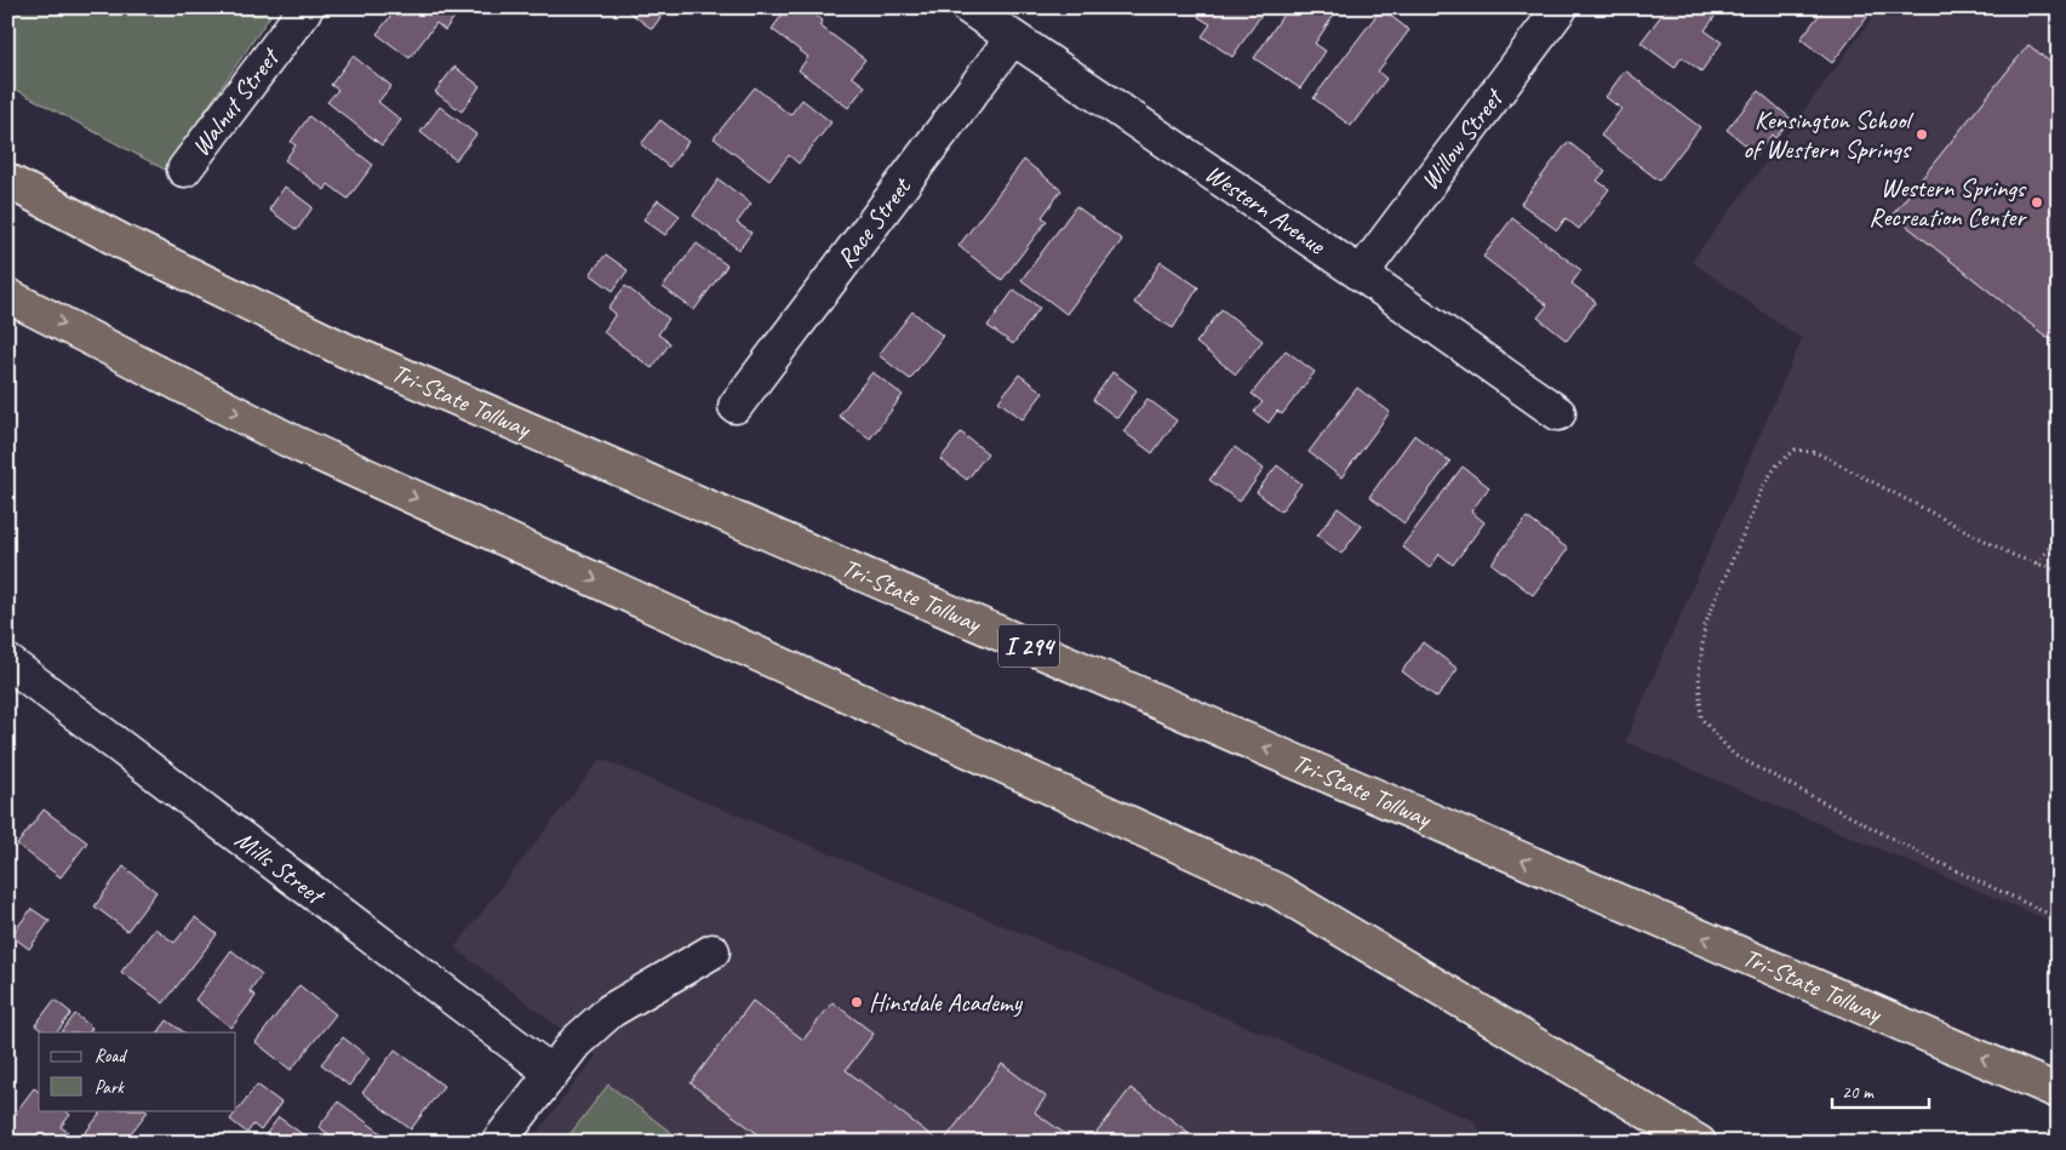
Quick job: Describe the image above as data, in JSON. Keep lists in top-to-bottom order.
{
  "streets": {
    "highway": ["Tri-State Tollway", "I 294"],
    "street": [
      "Walnut Street",
      "Willow Street",
      "Western Avenue",
      "Race Street",
      "Mills Street"
    ]
  },
  "crossings": [
    ["Willow Street", "Western Avenue"],
    ["Western Avenue", "Race Street"]
  ],
  "places": ["Kensington School of Western Springs", "Western Springs Recreation Center", "Hinsdale Academy"],
  "legend": ["Road", "Park"],
  "scale_bar": "20 m"
}
